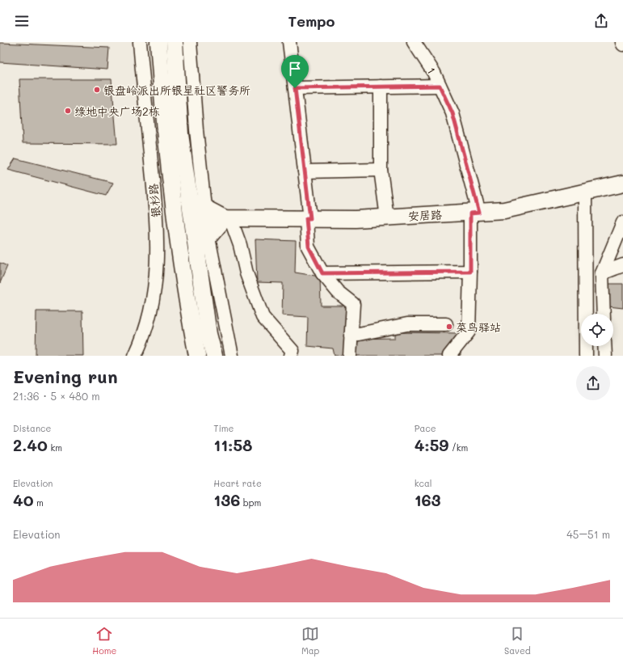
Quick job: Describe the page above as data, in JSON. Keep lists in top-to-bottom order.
{
  "streets": {
    "main road": ["银杉路", "安居路"],
    "street": ["1"]
  },
  "crossings": [
    ["1", "安居路"]
  ],
  "places": ["银盘岭派出所银星社区警务所", "绿地中央广场2栋", "菜鸟驿站"],
  "page": {
    "header": "Tempo",
    "heading": ["Evening run", "21:36 · 5 × 480 m"],
    "stats": [
      ["Distance", "2.40 km"],
      ["Time", "11:58"],
      ["Pace", "4:59 /km"],
      ["Elevation", "40 m"],
      ["Heart rate", "136 bpm"],
      ["kcal", "163"]
    ],
    "chart": ["Elevation", "45–51 m"],
    "tabs": ["Home", "Map", "Saved"]
  }
}
